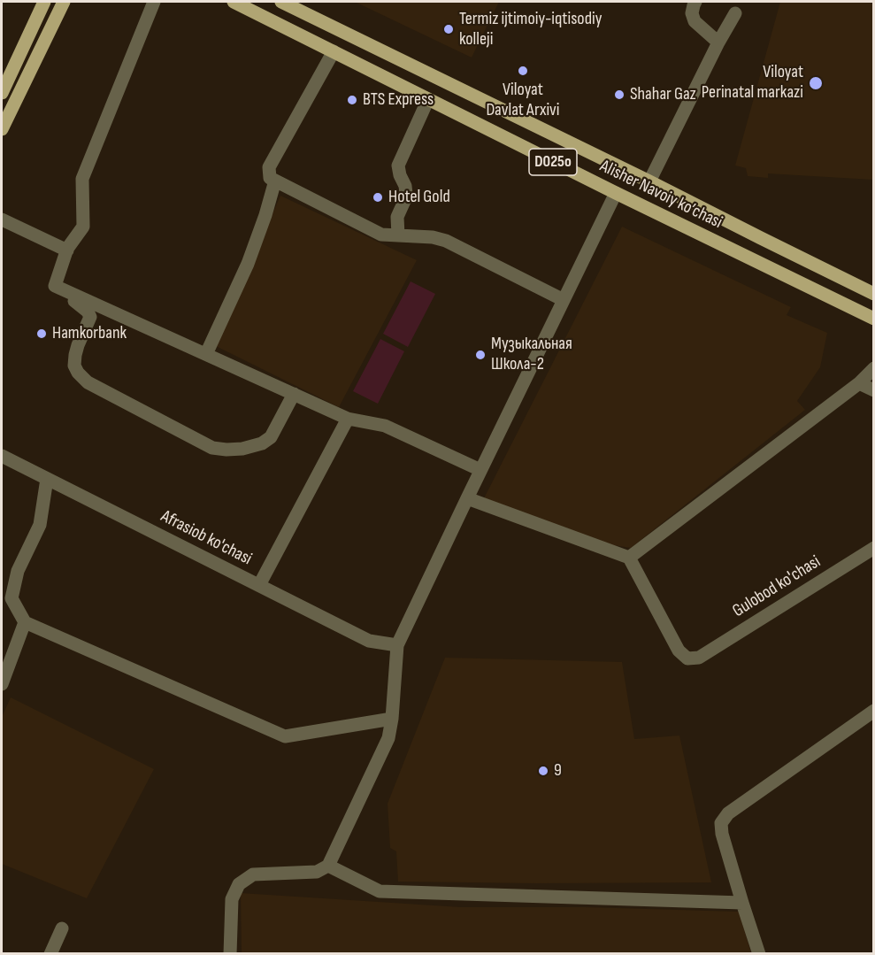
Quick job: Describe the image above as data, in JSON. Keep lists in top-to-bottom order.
{
  "streets": {
    "main road": ["D025o", "Alisher Navoiy ko’chasi"],
    "street": ["Afrasiob ko'chasi", "Gulobod ko'chasi"]
  },
  "places": [
    "Termiz ijtimoiy-iqtisodiy kolleji",
    "Viloyat Davlat Arxivi",
    "Viloyat Perinatal markazi",
    "Shahar Gaz",
    "BTS Express",
    "Hotel Gold",
    "Hamkorbank",
    "Музыкальная Школа-2",
    "9"
  ]
}
